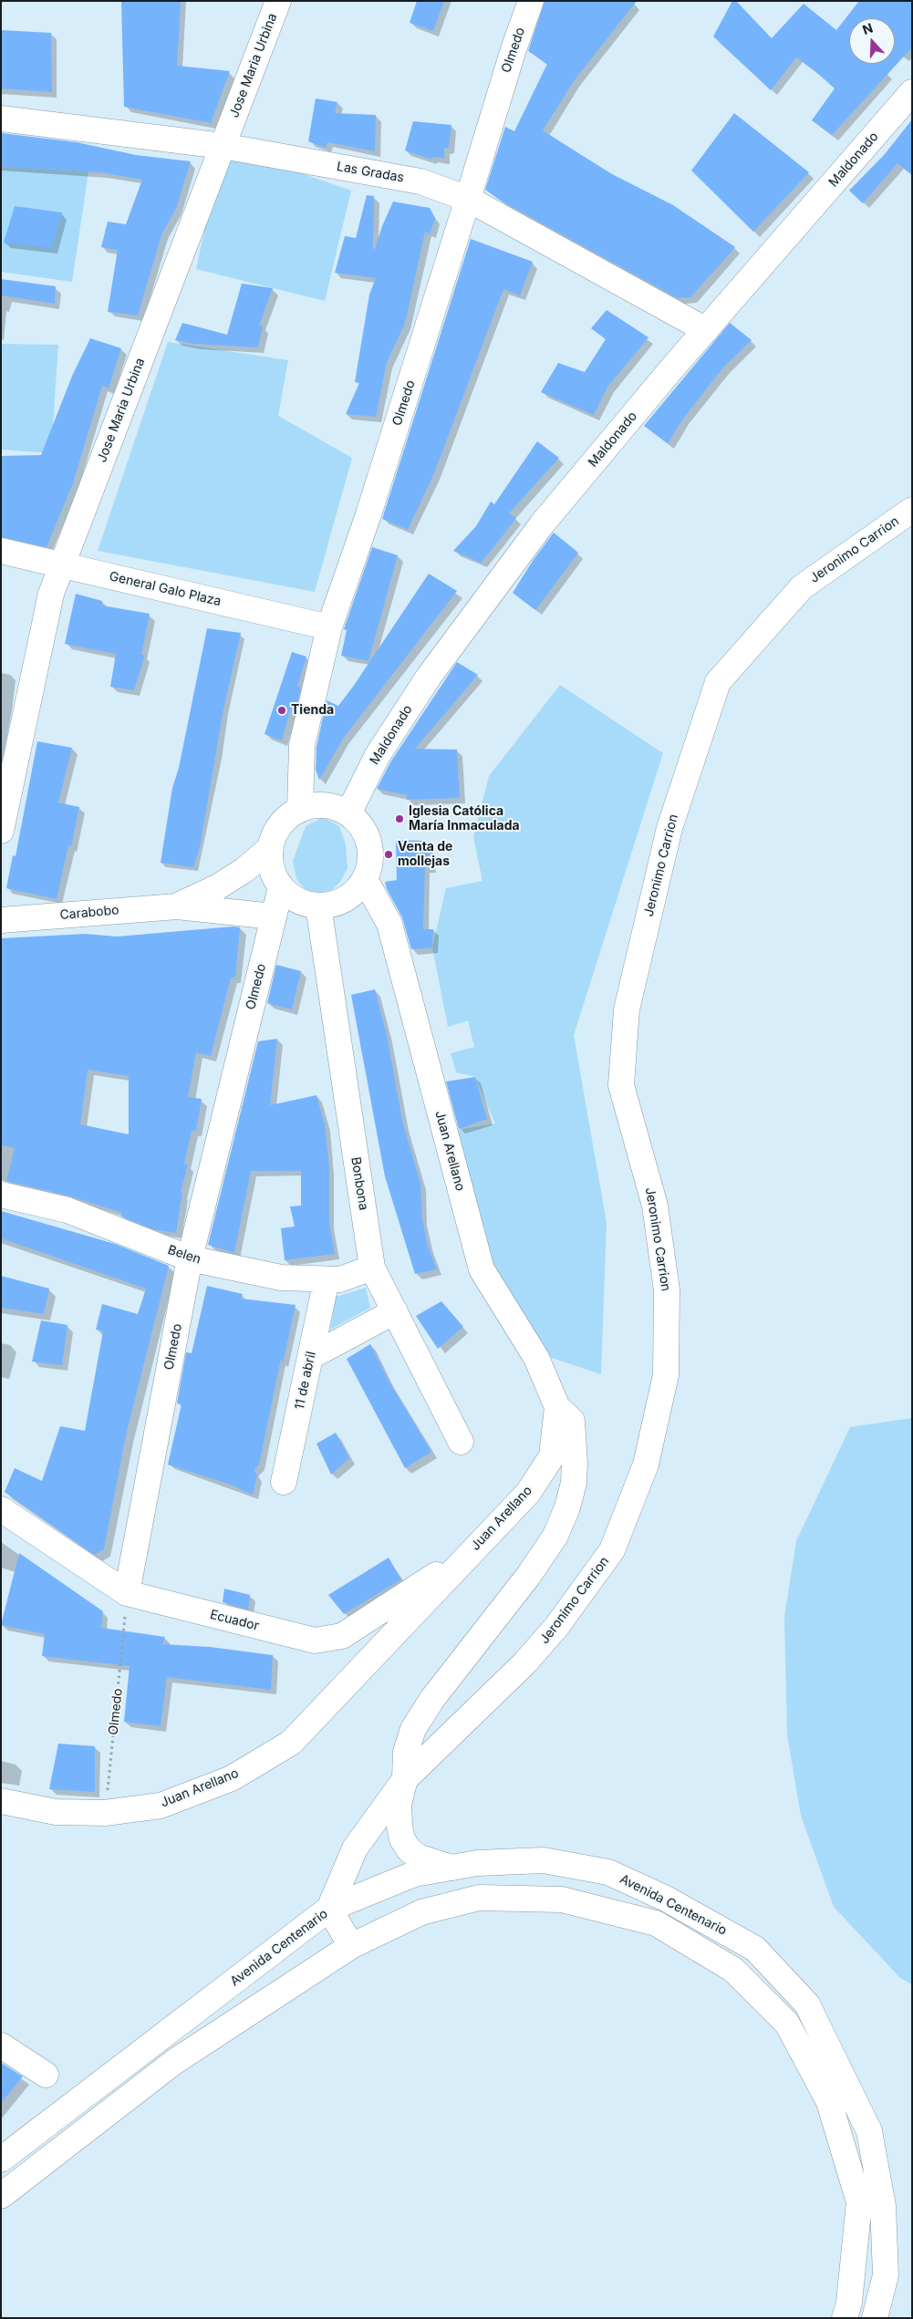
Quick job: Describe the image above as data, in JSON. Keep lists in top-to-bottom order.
{
  "streets": {
    "street": [
      "Olmedo",
      "Jose Maria Urbina",
      "Maldonado",
      "Las Gradas",
      "Jeronimo Carrion",
      "General Galo Plaza",
      "Carabobo",
      "Juan Arellano",
      "Bonbona",
      "Belen",
      "11 de abril",
      "Ecuador",
      "Avenida Centenario"
    ]
  },
  "crossings": [
    ["Olmedo", "Maldonado"],
    ["Olmedo", "Las Gradas"],
    ["Olmedo", "General Galo Plaza"],
    ["Olmedo", "Carabobo"],
    ["Olmedo", "Juan Arellano"],
    ["Olmedo", "Bonbona"],
    ["Olmedo", "Belen"],
    ["Olmedo", "Ecuador"],
    ["Jose Maria Urbina", "Las Gradas"],
    ["Jose Maria Urbina", "General Galo Plaza"],
    ["Maldonado", "Las Gradas"],
    ["Maldonado", "Carabobo"],
    ["Maldonado", "Juan Arellano"],
    ["Maldonado", "Bonbona"],
    ["Jeronimo Carrion", "Avenida Centenario"],
    ["Carabobo", "Juan Arellano"],
    ["Carabobo", "Bonbona"],
    ["Juan Arellano", "Bonbona"],
    ["Juan Arellano", "Ecuador"],
    ["Bonbona", "Belen"],
    ["Belen", "11 de abril"]
  ],
  "places": ["Tienda", "Iglesia Católica María Inmaculada", "Venta de mollejas"],
  "north": "top"
}
